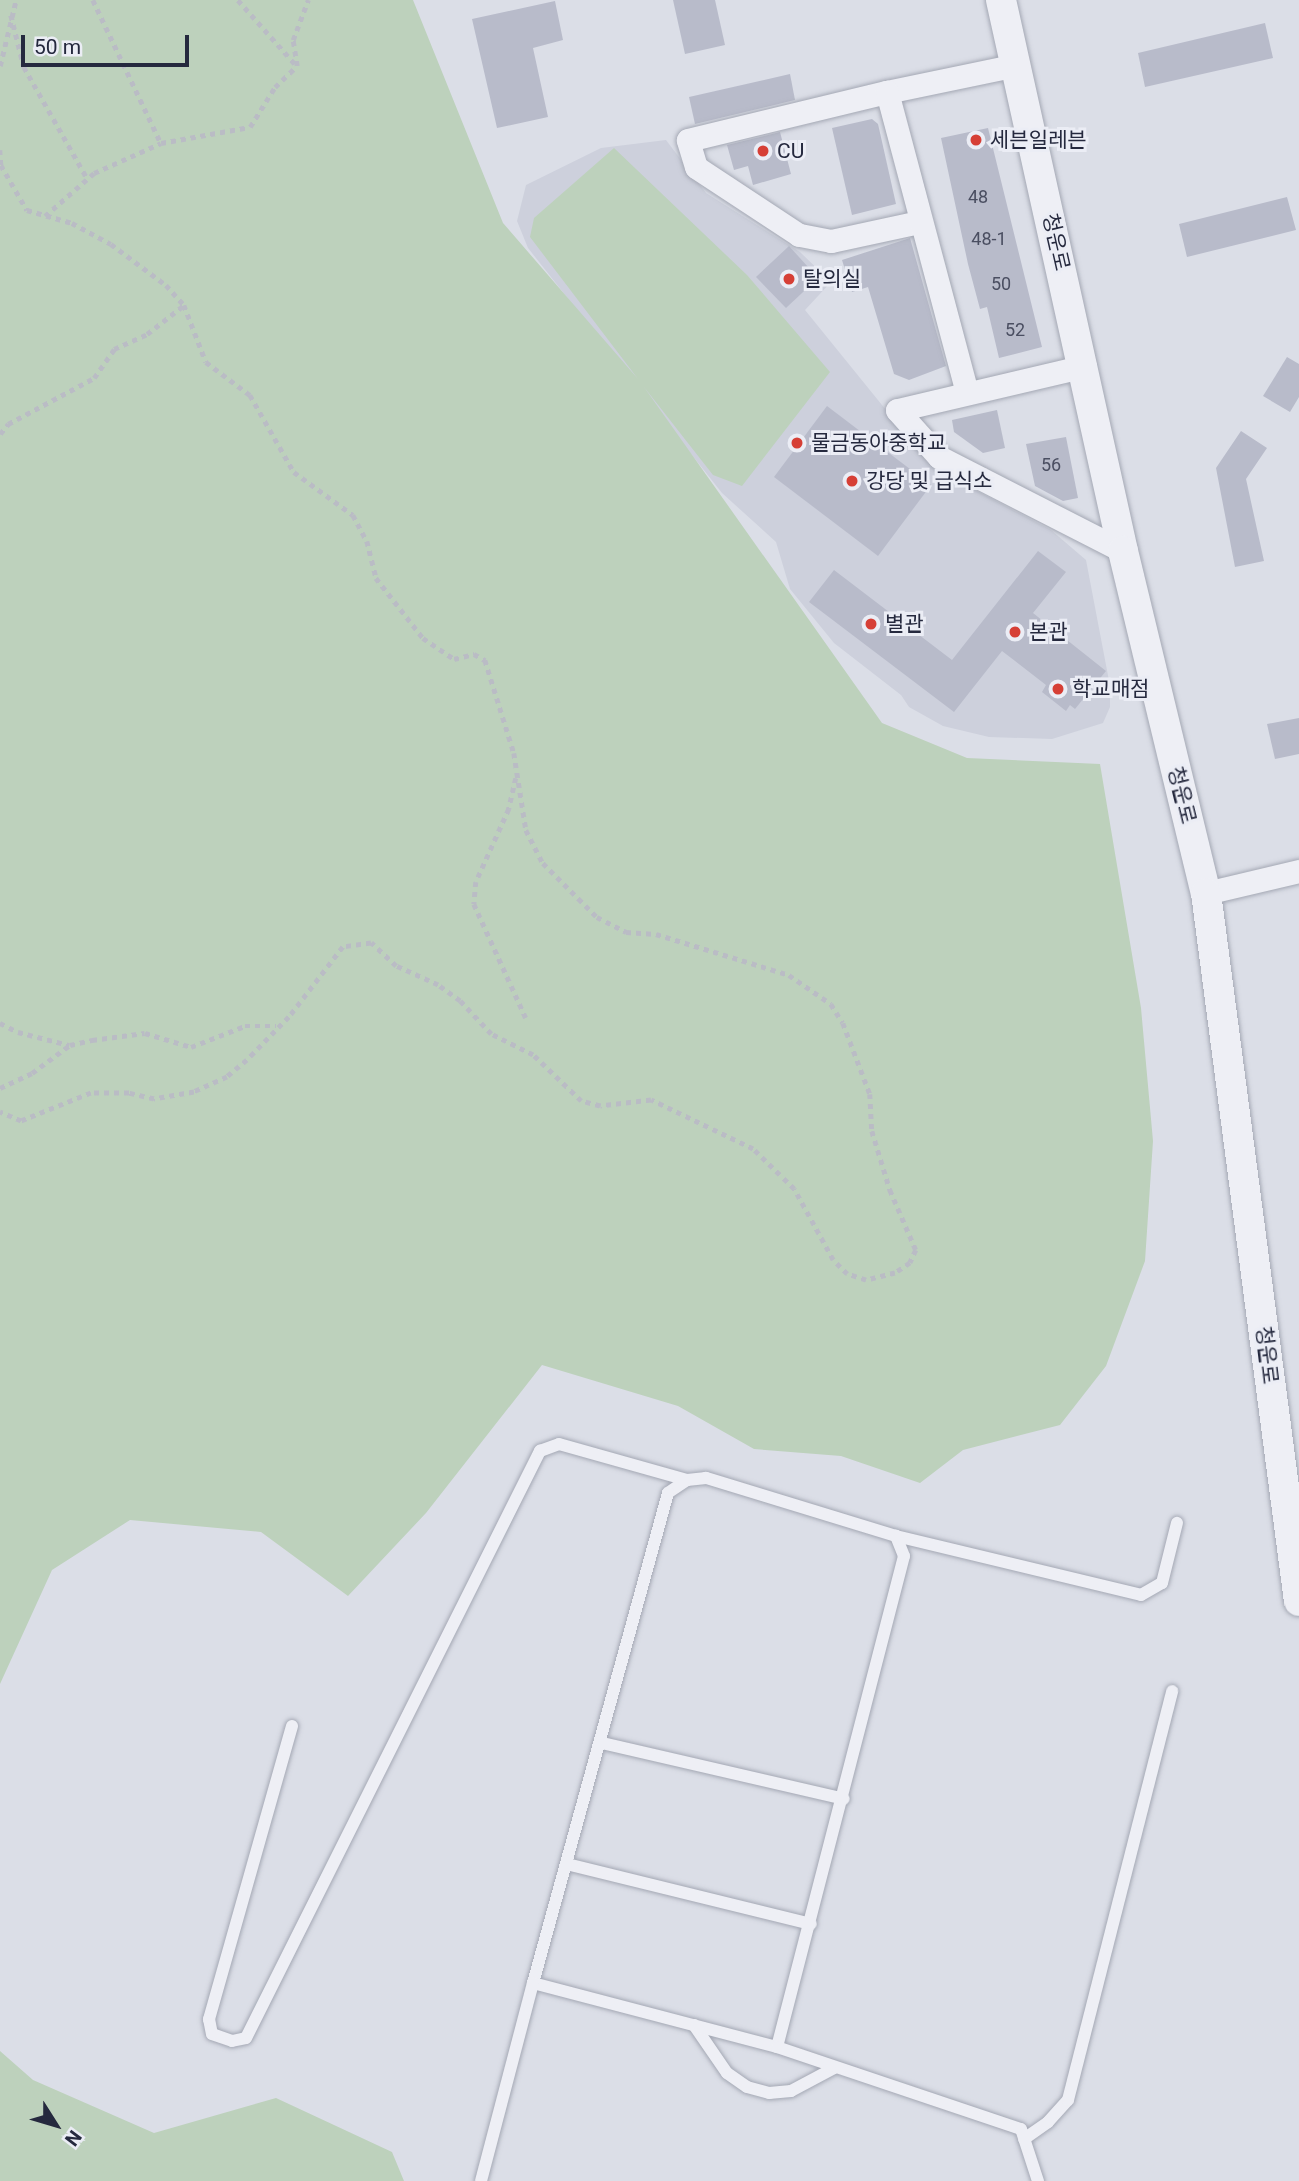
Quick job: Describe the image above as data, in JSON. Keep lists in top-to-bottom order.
{
  "streets": {
    "street": ["청운로"]
  },
  "places": [
    "세븐일레븐",
    "CU",
    "탈의실",
    "물금동아중학교",
    "강당 및 급식소",
    "별관",
    "본관",
    "학교매점"
  ],
  "house_numbers": [
    "48",
    "48-1",
    "50",
    "52",
    "56"
  ],
  "scale_bar": "50 m",
  "north": "bottom right"
}
